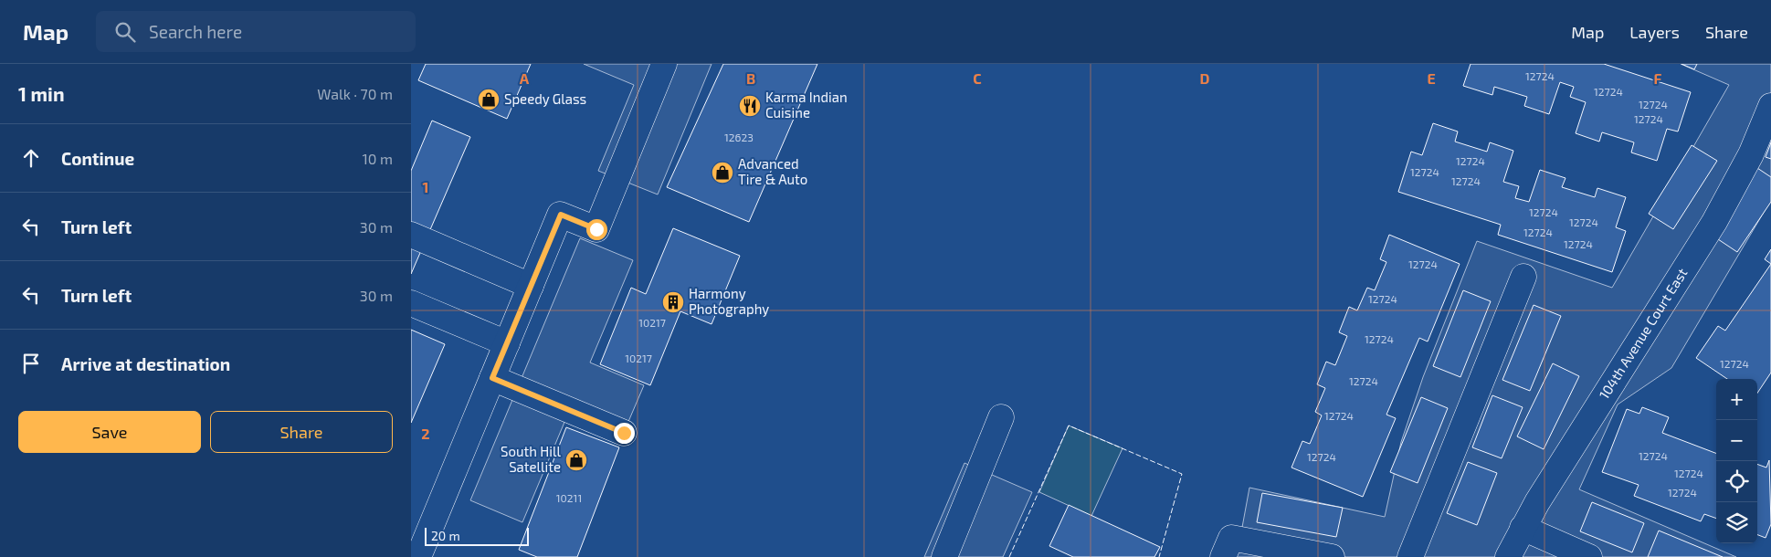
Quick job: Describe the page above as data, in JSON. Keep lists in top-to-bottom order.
{
  "streets": {
    "street": ["104th Avenue Court East"]
  },
  "places": {
    "shop": ["Speedy Glass", "Advanced Tire & Auto", "South Hill Satellite"],
    "restaurant": ["Karma Indian Cuisine"],
    "building": ["Harmony Photography"]
  },
  "house_numbers": [
    "12724",
    "12724",
    "12724",
    "12724",
    "12623",
    "12724",
    "12724",
    "12724",
    "12724",
    "12724",
    "12724",
    "12724",
    "12724",
    "12724",
    "10217",
    "12724",
    "10217",
    "12724",
    "12724",
    "12724",
    "12724",
    "12724",
    "12724",
    "12724",
    "10211"
  ],
  "scale_bar": "20 m",
  "page": {
    "header": "Map",
    "search": "Search here",
    "nav": ["Map", "Layers", "Share"],
    "heading": ["1 min", "Walk · 70 m"],
    "list": [
      ["Continue", "10 m"],
      ["Turn left", "30 m"],
      ["Turn left", "30 m"],
      "Arrive at destination"
    ],
    "map_buttons": ["+", "−"],
    "buttons": ["Save", "Share"],
    "scale": "20 m"
  },
  "grid": {
    "columns": [
      "A",
      "B",
      "C",
      "D",
      "E",
      "F"
    ],
    "rows": ["1", "2"]
  }
}
